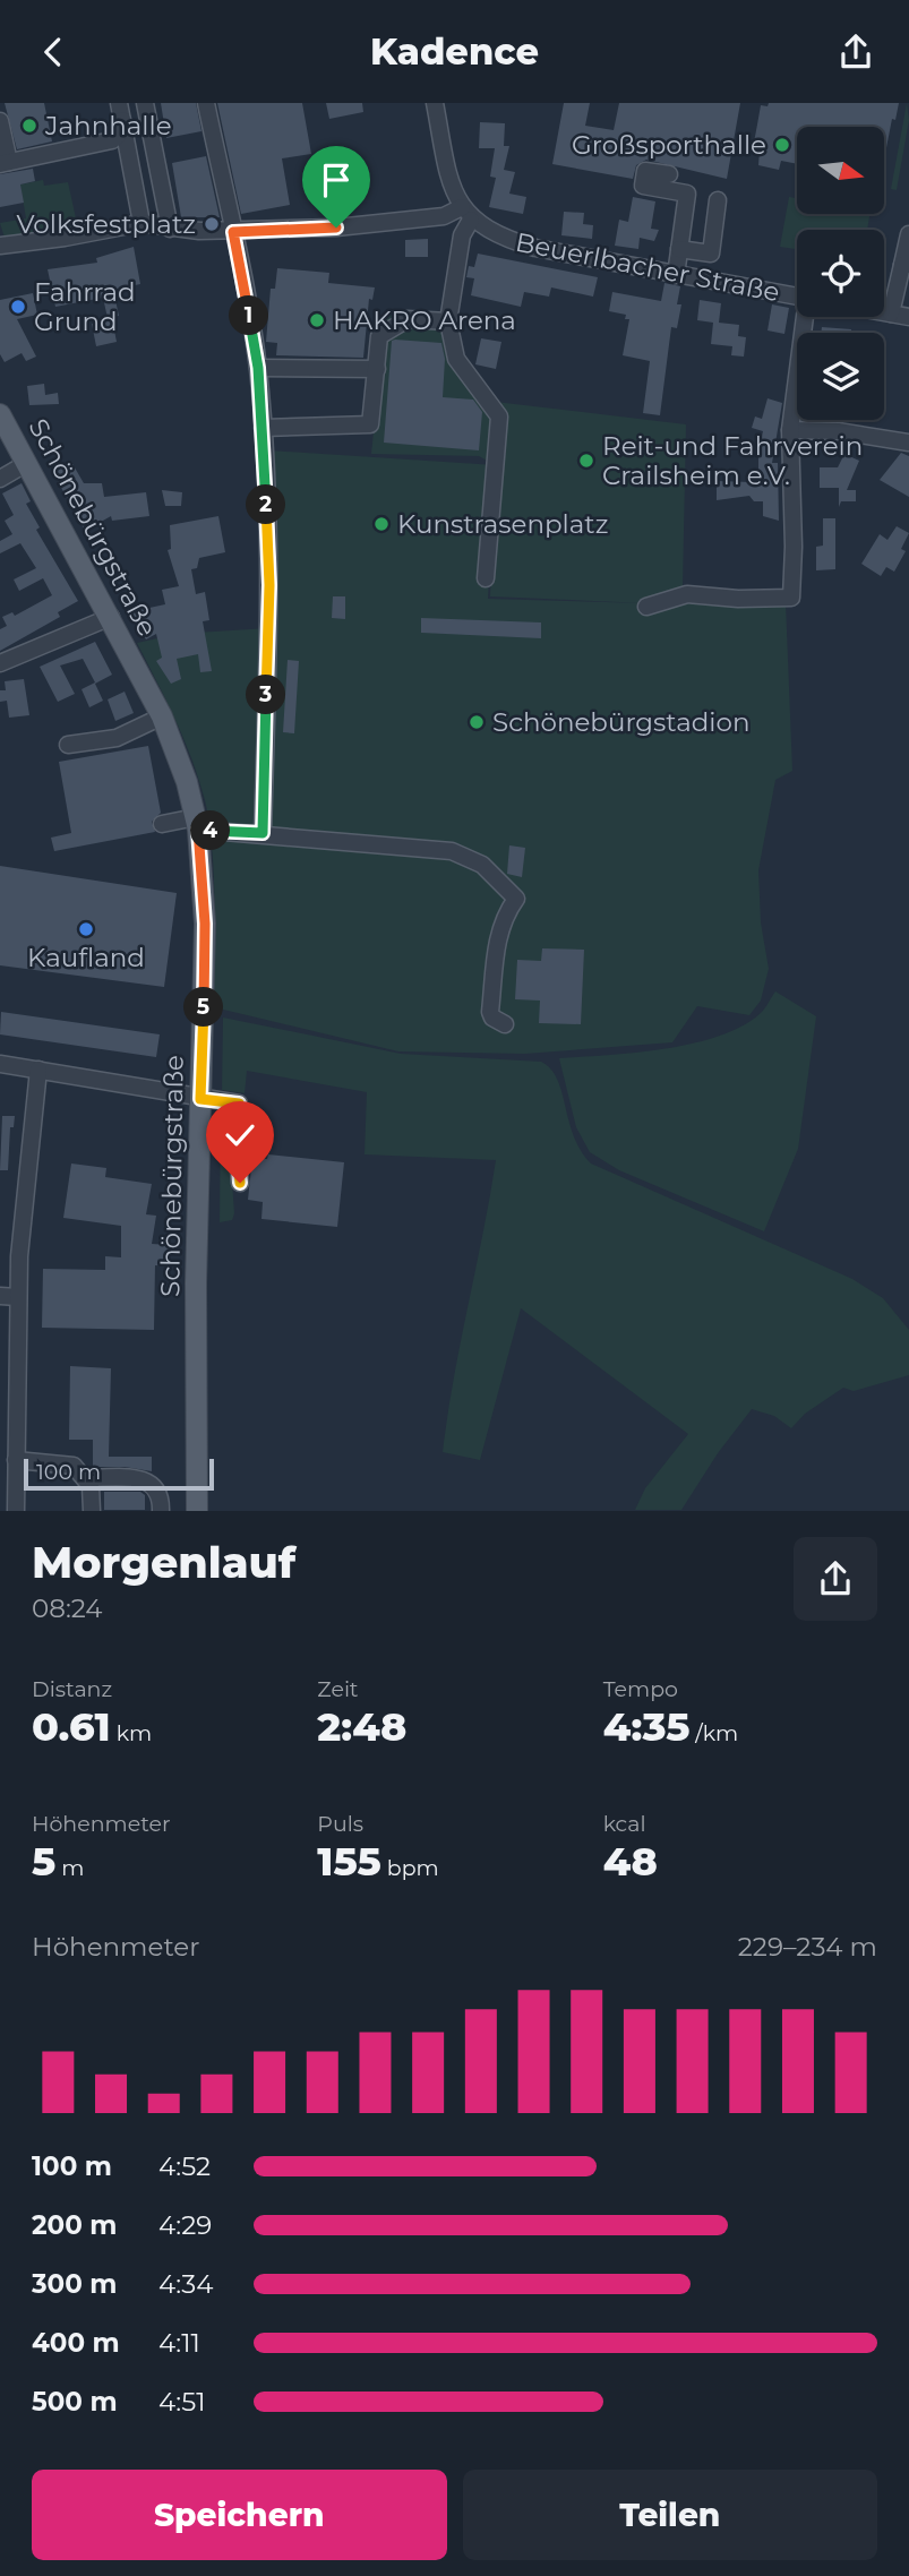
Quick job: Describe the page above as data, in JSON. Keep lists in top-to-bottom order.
{
  "streets": {
    "main road": ["Schönebürgstraße"],
    "street": ["Beuerlbacher Straße"]
  },
  "places": [
    "Jahnhalle",
    "Großsporthalle",
    "Volksfestplatz",
    "Fahrrad Grund",
    "HAKRO Arena",
    "Reit-und Fahrverein Crailsheim e.V.",
    "Kunstrasenplatz",
    "Schönebürgstadion",
    "Kaufland"
  ],
  "scale_bar": "100 m",
  "north": "right",
  "page": {
    "header": "Kadence",
    "pins": [
      "1",
      "2",
      "3",
      "4",
      "5"
    ],
    "scale": "100 m",
    "heading": ["Morgenlauf", "08:24"],
    "stats": [
      ["Distanz", "0.61 km"],
      ["Zeit", "2:48"],
      ["Tempo", "4:35 /km"],
      ["Höhenmeter", "5 m"],
      ["Puls", "155 bpm"],
      ["kcal", "48"]
    ],
    "chart": ["Höhenmeter", "229–234 m"],
    "list": [
      {
        "name": "100 m",
        "note": "4:52"
      },
      {
        "name": "200 m",
        "note": "4:29"
      },
      {
        "name": "300 m",
        "note": "4:34"
      },
      {
        "name": "400 m",
        "note": "4:11"
      },
      {
        "name": "500 m",
        "note": "4:51"
      }
    ],
    "buttons": ["Speichern", "Teilen"]
  }
}
